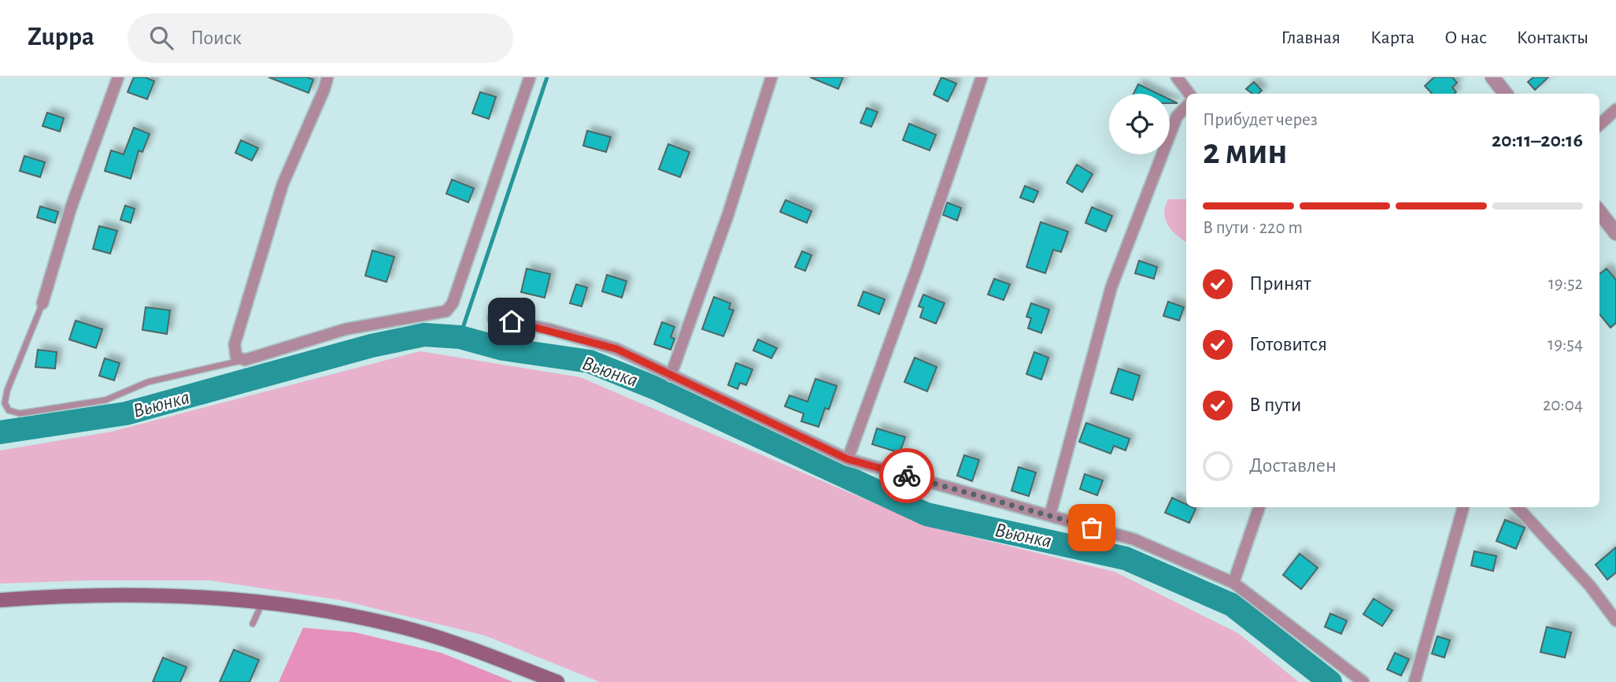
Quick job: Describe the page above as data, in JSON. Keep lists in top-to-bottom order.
{
  "water": ["Вьюнка"],
  "page": {
    "header": "Zuppa",
    "search": "Поиск",
    "nav": [
      "Главная",
      "Карта",
      "О нас",
      "Контакты"
    ],
    "heading": ["2 мин", "Прибудет через", "20:11–20:16"],
    "bar": "В пути · 220 m",
    "list": [
      ["Принят", "19:52"],
      ["Готовится", "19:54"],
      ["В пути", "20:04"],
      "Доставлен"
    ]
  }
}
